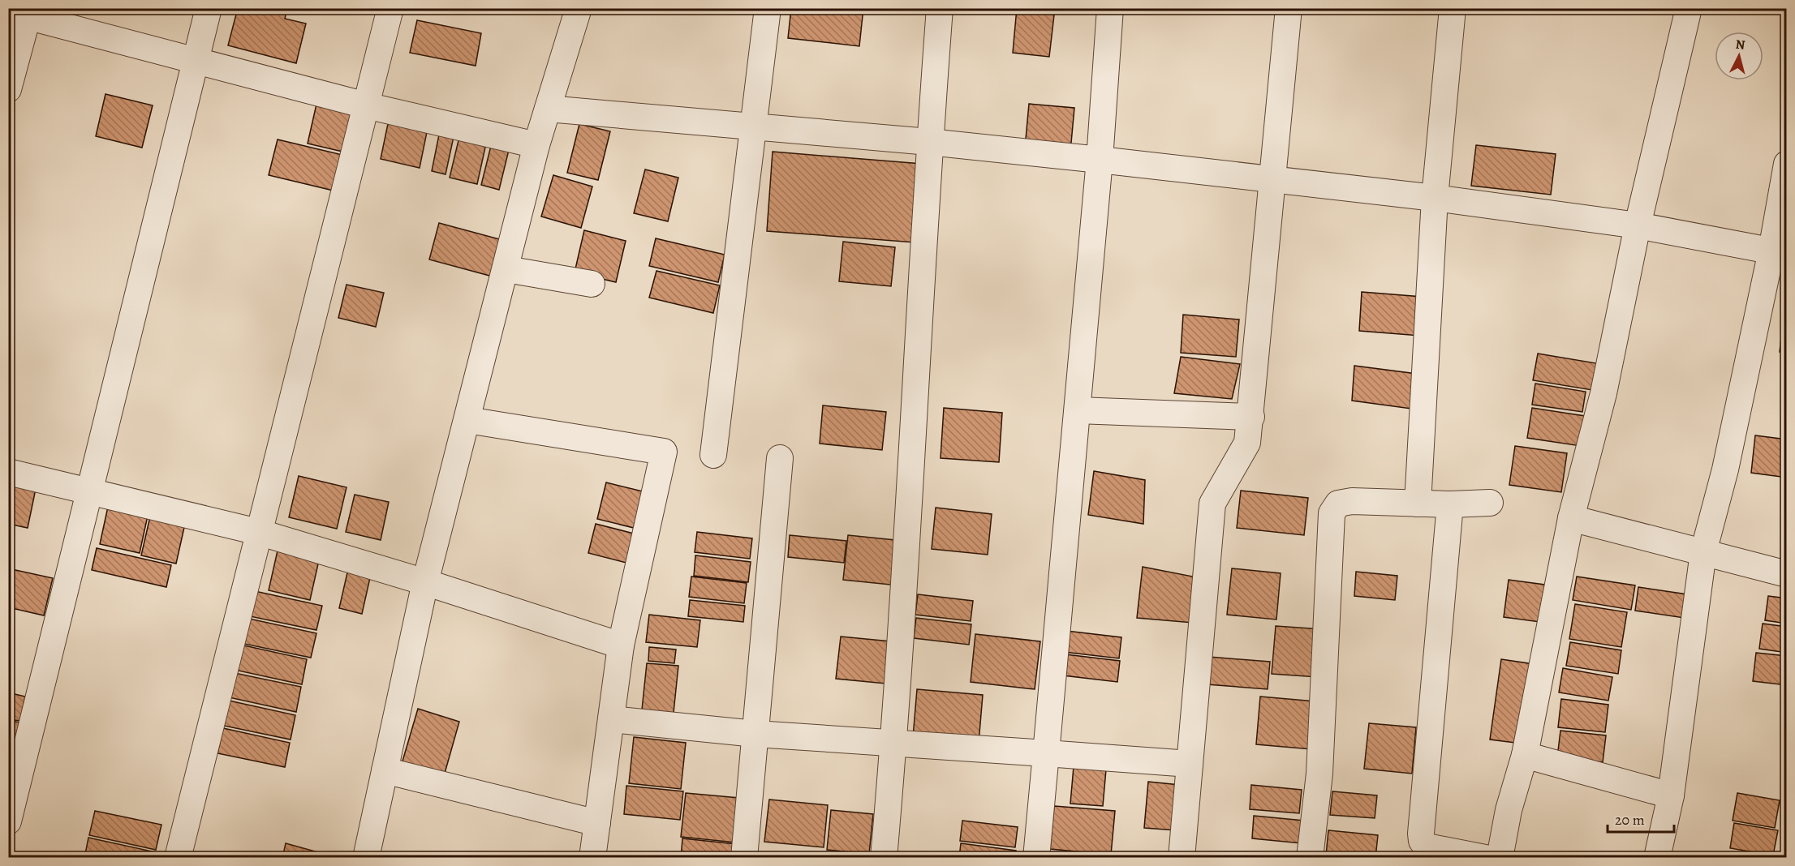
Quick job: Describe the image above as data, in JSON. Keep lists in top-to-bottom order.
{
  "scale_bar": "20 m",
  "north": "top"
}
